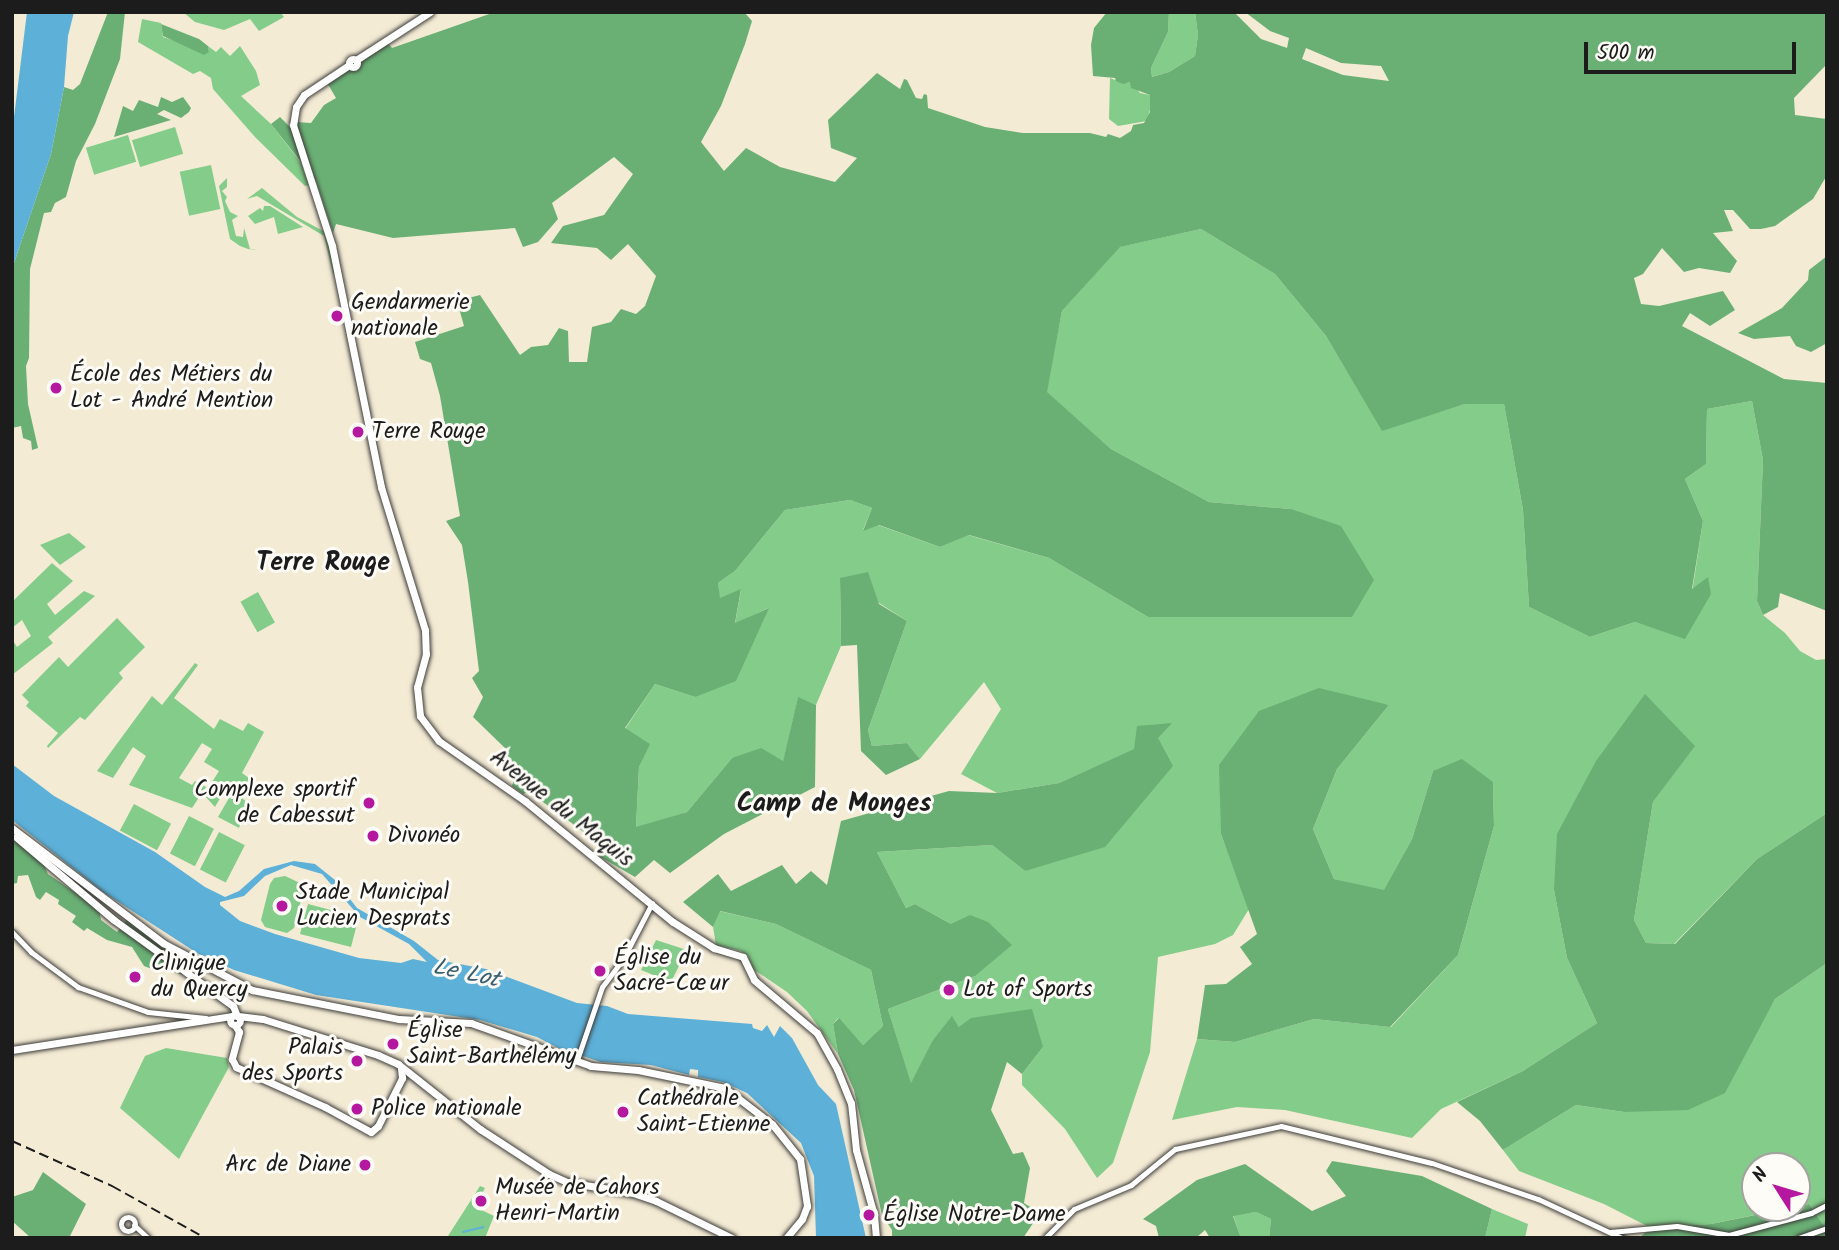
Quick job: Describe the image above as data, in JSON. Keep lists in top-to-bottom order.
{
  "streets": {
    "main road": ["Avenue du Maquis"]
  },
  "districts": ["Terre Rouge", "Camp de Monges"],
  "water": ["Le Lot"],
  "places": [
    "Gendarmerie nationale",
    "École des Métiers du Lot - André Mention",
    "Terre Rouge",
    "Complexe sportif de Cabessut",
    "Divonéo",
    "Stade Municipal Lucien Desprats",
    "Église du Sacré-Cœur",
    "Clinique du Quercy",
    "Lot of Sports",
    "Église Saint-Barthélémy",
    "Palais des Sports",
    "Police nationale",
    "Cathédrale Saint-Etienne",
    "Arc de Diane",
    "Musée de Cahors Henri-Martin",
    "Église Notre-Dame"
  ],
  "scale_bar": "500 m",
  "north": "top left"
}
